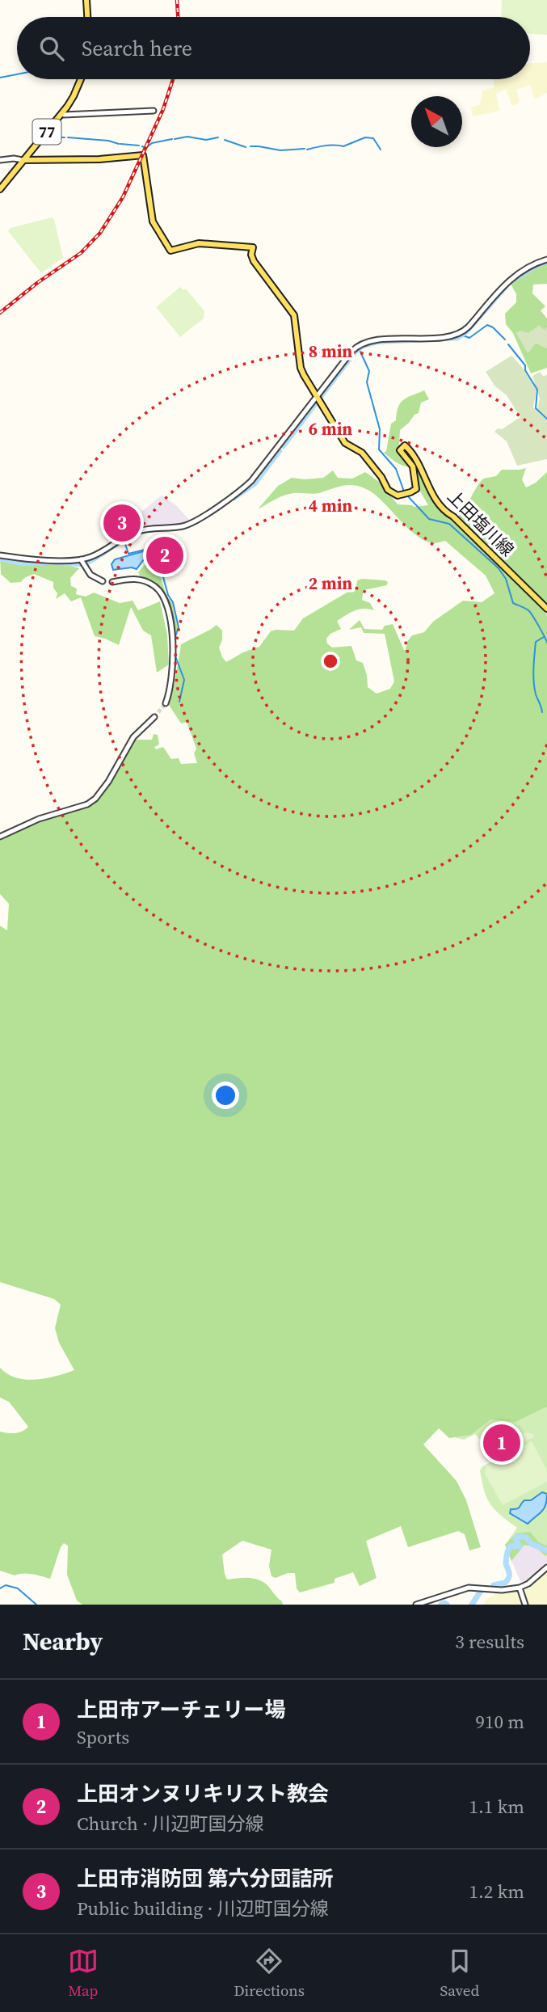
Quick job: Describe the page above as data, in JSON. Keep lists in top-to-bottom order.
{
  "streets": {
    "main road": ["77", "上田塩川線"]
  },
  "crossings": [
    ["77", "上田塩川線"]
  ],
  "north": "top left",
  "page": {
    "search": "Search here",
    "pins": ["3", "2", "1"],
    "heading": ["Nearby", "3 results"],
    "list": [
      {
        "mark": "1",
        "name": "上田市アーチェリー場",
        "note": "Sports",
        "value": "910 m"
      },
      {
        "mark": "2",
        "name": "上田オンヌリキリスト教会",
        "note": "Church · 川辺町国分線",
        "value": "1.1 km"
      },
      {
        "mark": "3",
        "name": "上田市消防団 第六分団詰所",
        "note": "Public building · 川辺町国分線",
        "value": "1.2 km"
      }
    ],
    "nav": ["Map", "Directions", "Saved"]
  },
  "rings": [
    "8 min",
    "6 min",
    "4 min",
    "2 min"
  ]
}
